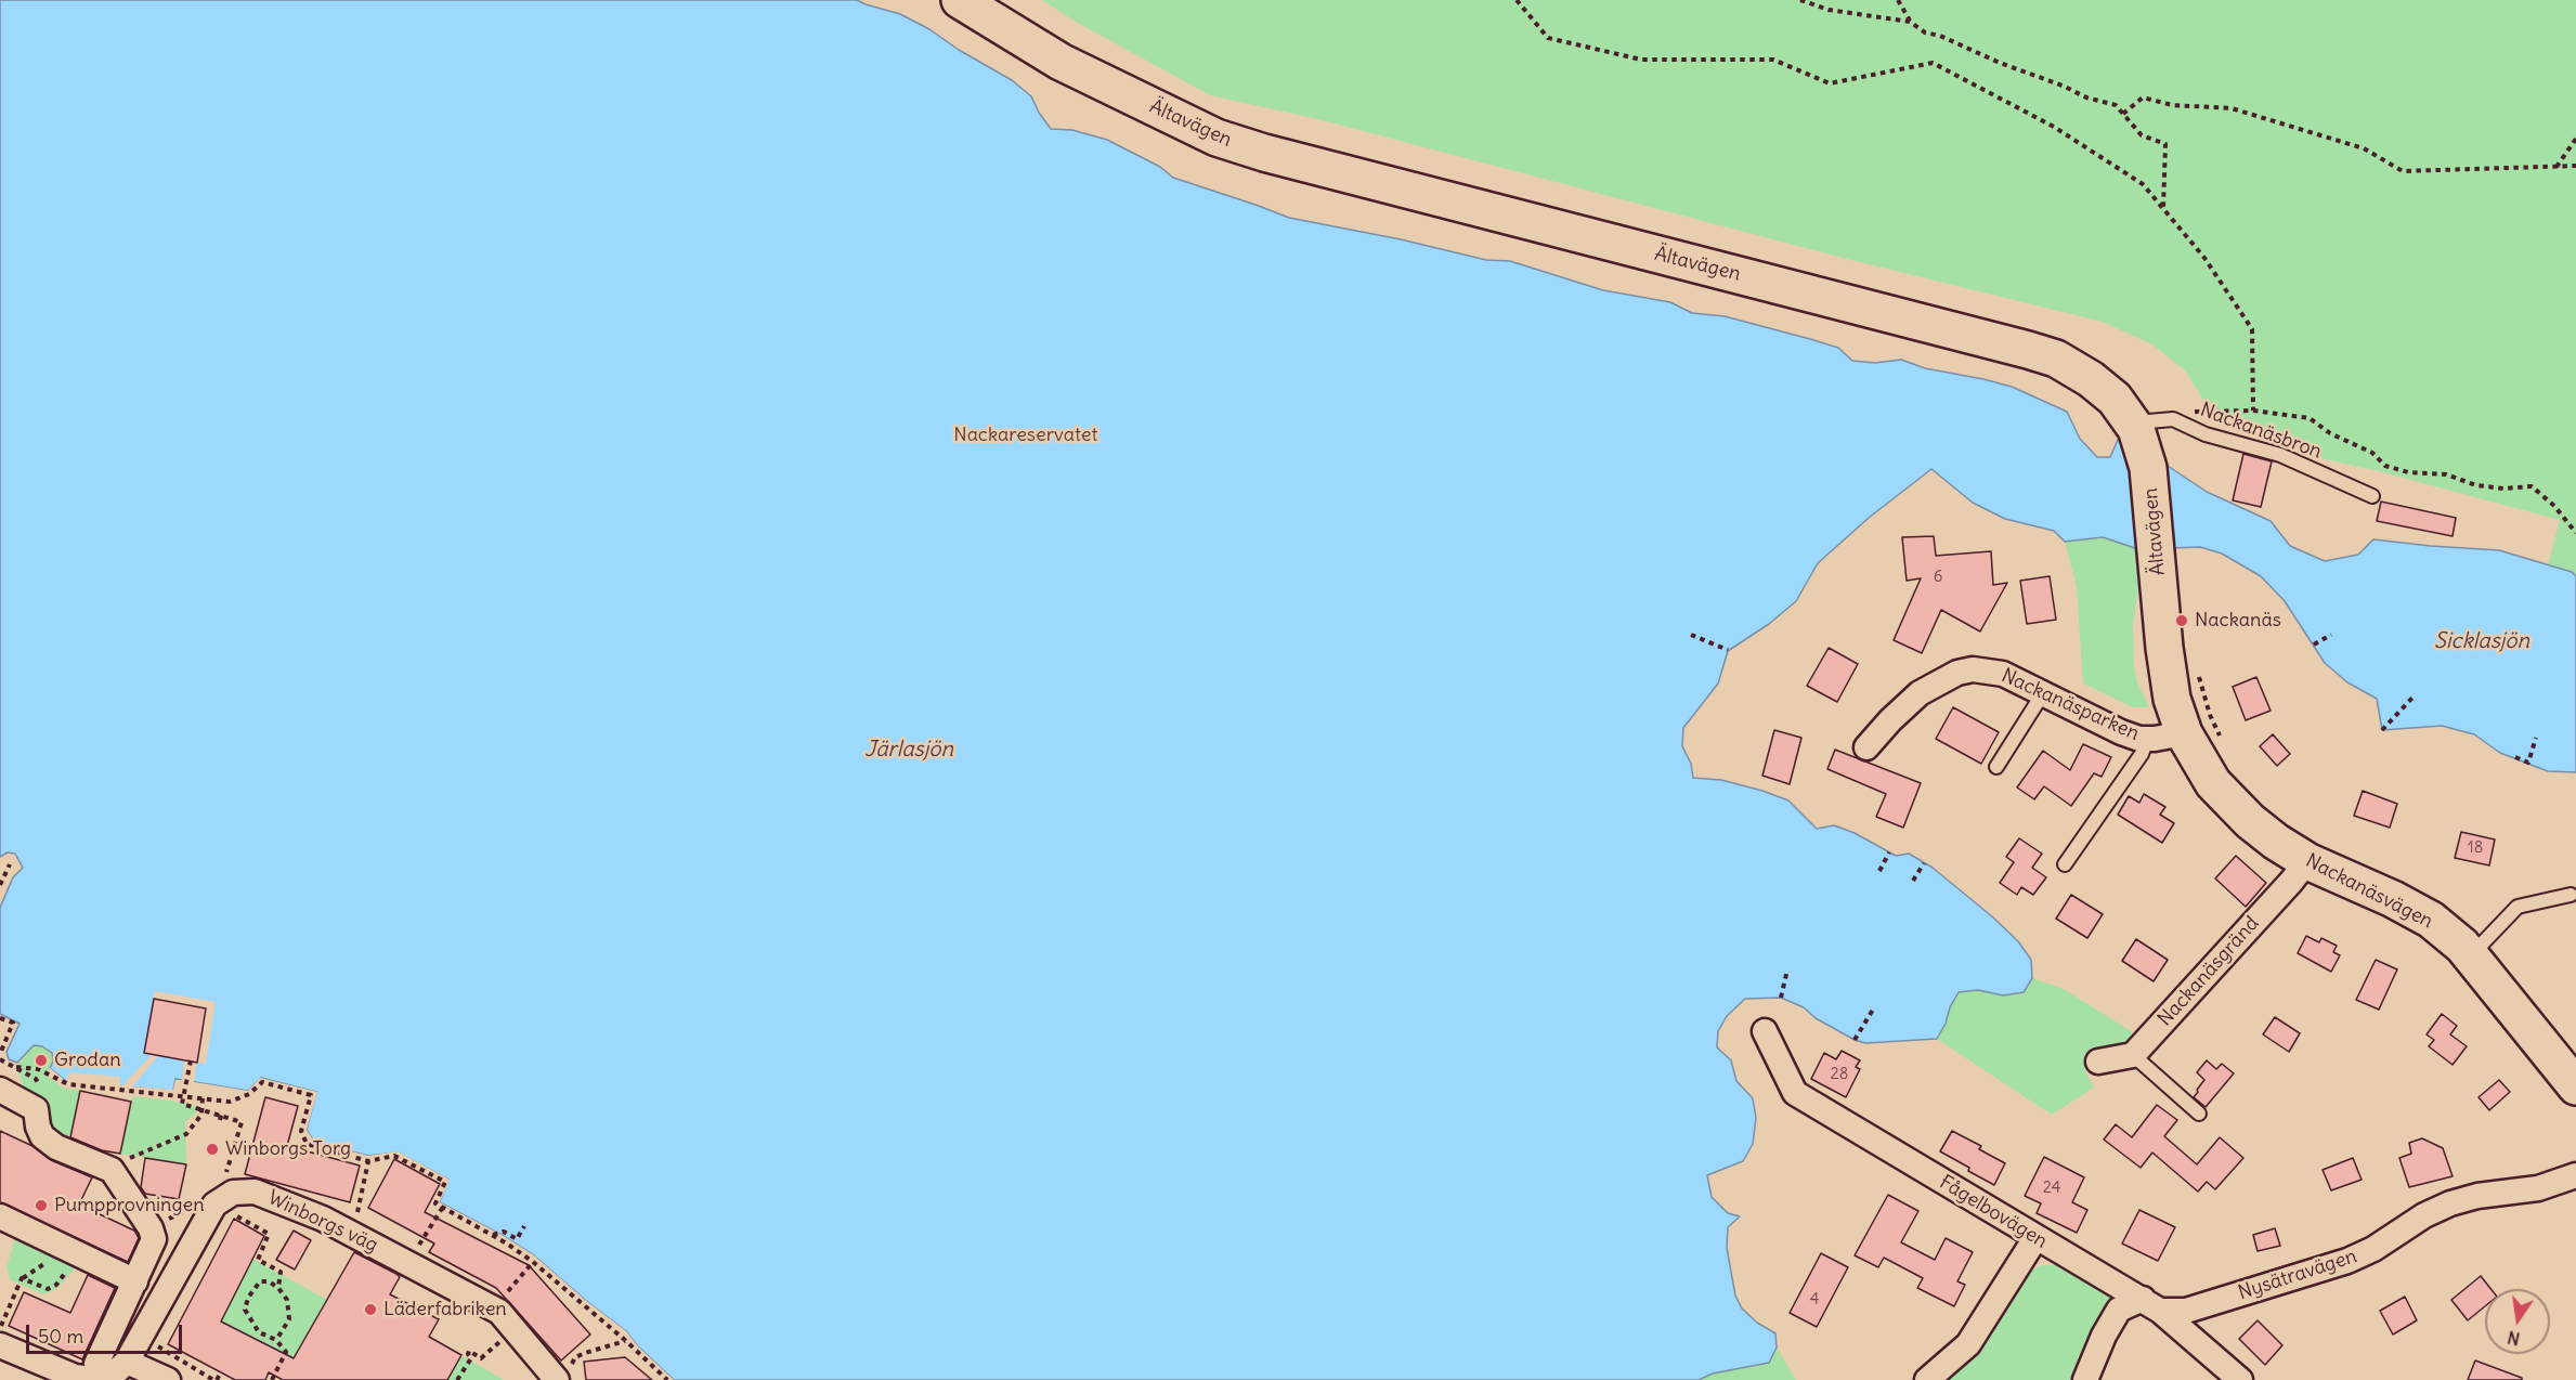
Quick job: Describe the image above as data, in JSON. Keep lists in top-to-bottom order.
{
  "streets": {
    "main road": ["Ältavägen", "Nackanäsvägen"],
    "street": [
      "Nackanäsparken",
      "Nackanäsgränd",
      "Fågelbovägen",
      "Winborgs väg",
      "Nysätravägen"
    ],
    "lane": ["Nackanäsbron"]
  },
  "crossings": [
    ["Ältavägen", "Nackanäsbron"],
    ["Ältavägen", "Nackanäsparken"],
    ["Ältavägen", "Nackanäsvägen"],
    ["Nackanäsparken", "Nackanäsvägen"],
    ["Nackanäsvägen", "Nackanäsgränd"],
    ["Fågelbovägen", "Nysätravägen"]
  ],
  "water": ["Sicklasjön", "Järlasjön"],
  "parks": ["Nackareservatet"],
  "places": [
    "Nackanäs",
    "Grodan",
    "Winborgs Torg",
    "Pumpprovningen",
    "Läderfabriken"
  ],
  "house_numbers": [
    "6",
    "18",
    "28",
    "24",
    "4"
  ],
  "scale_bar": "50 m",
  "north": "bottom"
}
